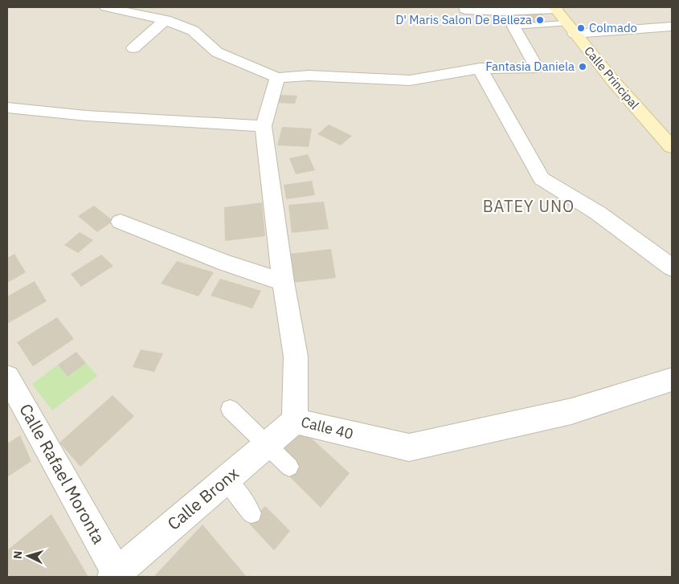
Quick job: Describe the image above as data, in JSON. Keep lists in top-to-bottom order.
{
  "streets": {
    "main road": ["Calle Principal"],
    "street": ["Calle 40", "Calle Rafael Moronta", "Calle Bronx"]
  },
  "crossings": [
    ["Calle 40", "Calle Bronx"],
    ["Calle Rafael Moronta", "Calle Bronx"]
  ],
  "districts": ["BATEY UNO"],
  "places": ["D' Maris Salon De Belleza", "Colmado", "Fantasia Daniela"],
  "north": "left"
}
